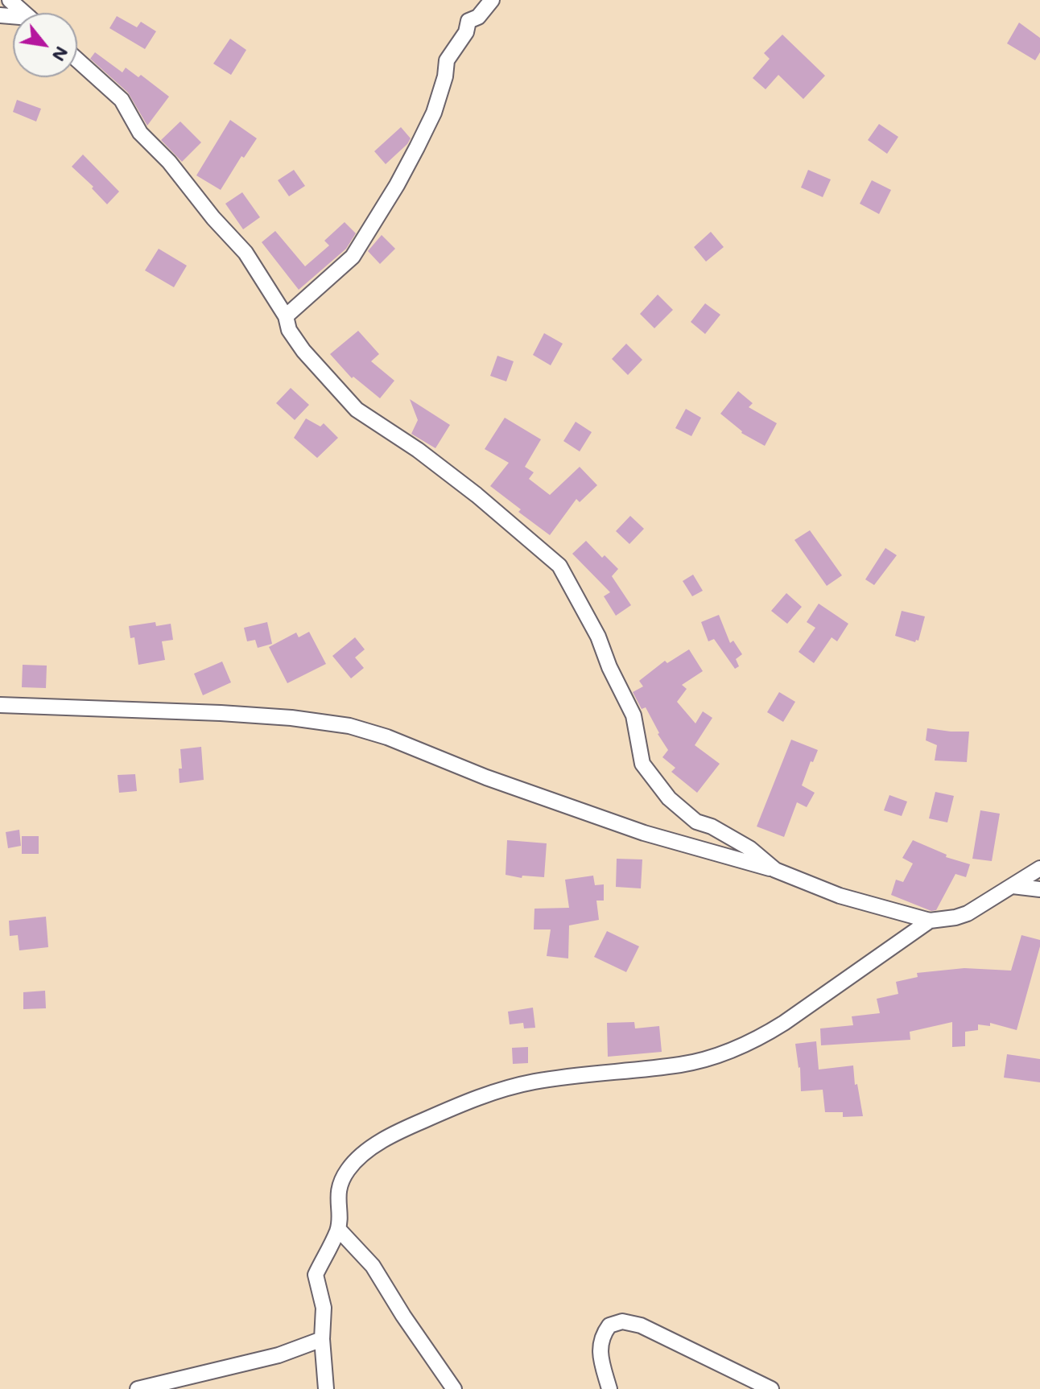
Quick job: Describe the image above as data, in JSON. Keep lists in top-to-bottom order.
{
  "north": "bottom right"
}
